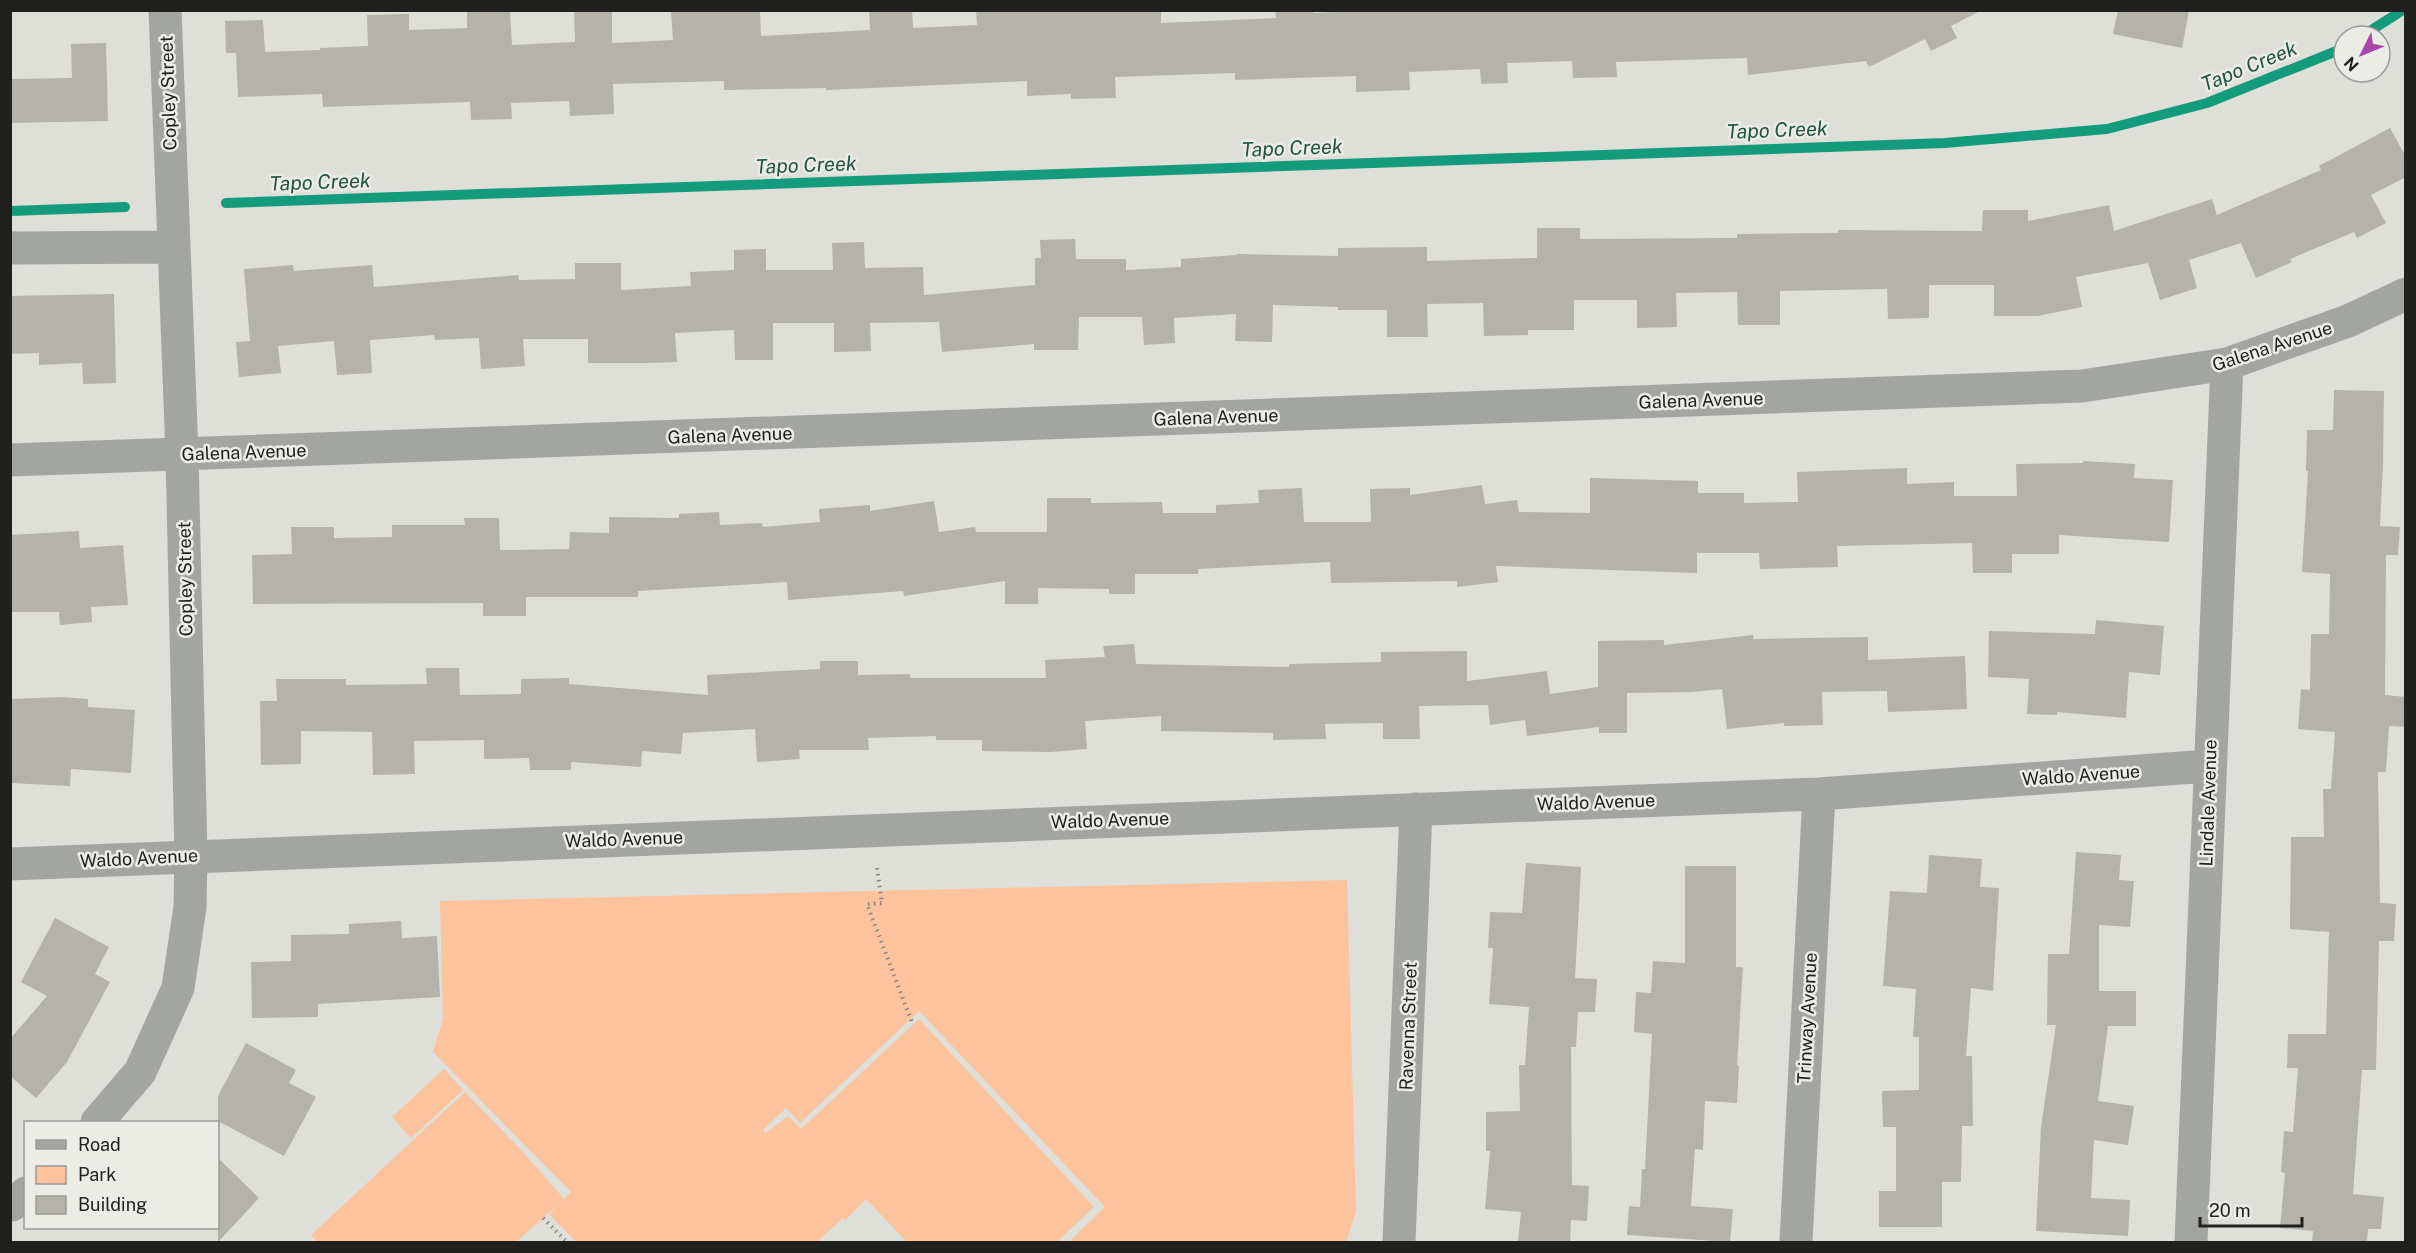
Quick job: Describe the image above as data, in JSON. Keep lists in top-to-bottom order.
{
  "streets": {
    "street": [
      "Copley Street",
      "Galena Avenue",
      "Waldo Avenue",
      "Lindale Avenue",
      "Trinway Avenue",
      "Ravenna Street"
    ]
  },
  "crossings": [
    ["Copley Street", "Galena Avenue"],
    ["Copley Street", "Waldo Avenue"],
    ["Galena Avenue", "Lindale Avenue"],
    ["Waldo Avenue", "Lindale Avenue"],
    ["Waldo Avenue", "Trinway Avenue"],
    ["Waldo Avenue", "Ravenna Street"]
  ],
  "water": ["Tapo Creek"],
  "legend": ["Road", "Park", "Building"],
  "scale_bar": "20 m",
  "north": "bottom left"
}
